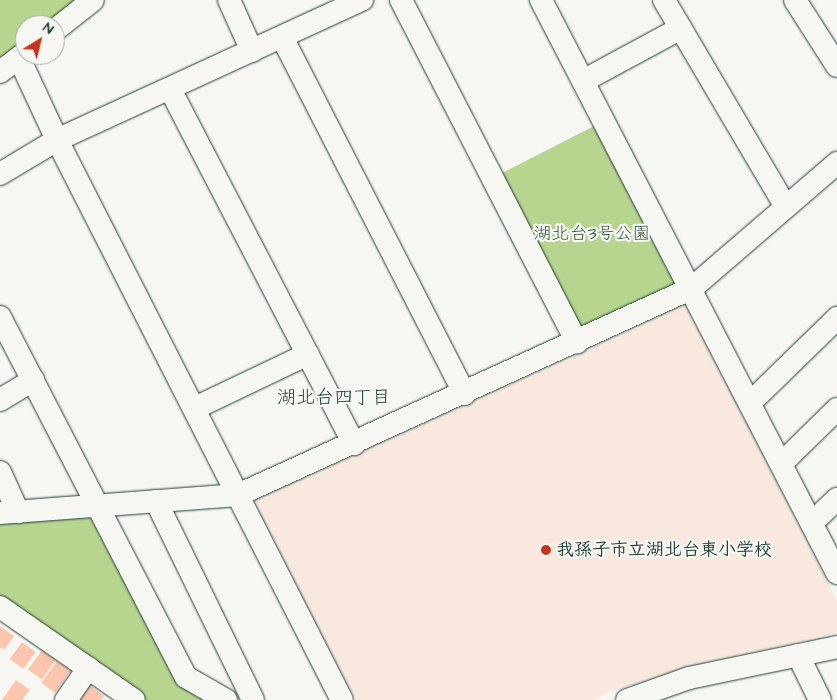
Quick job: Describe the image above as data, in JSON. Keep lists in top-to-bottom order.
{
  "districts": ["湖北台四丁目"],
  "parks": ["湖北台3号公園"],
  "places": ["我孫子市立湖北台東小学校"],
  "north": "top right"
}
